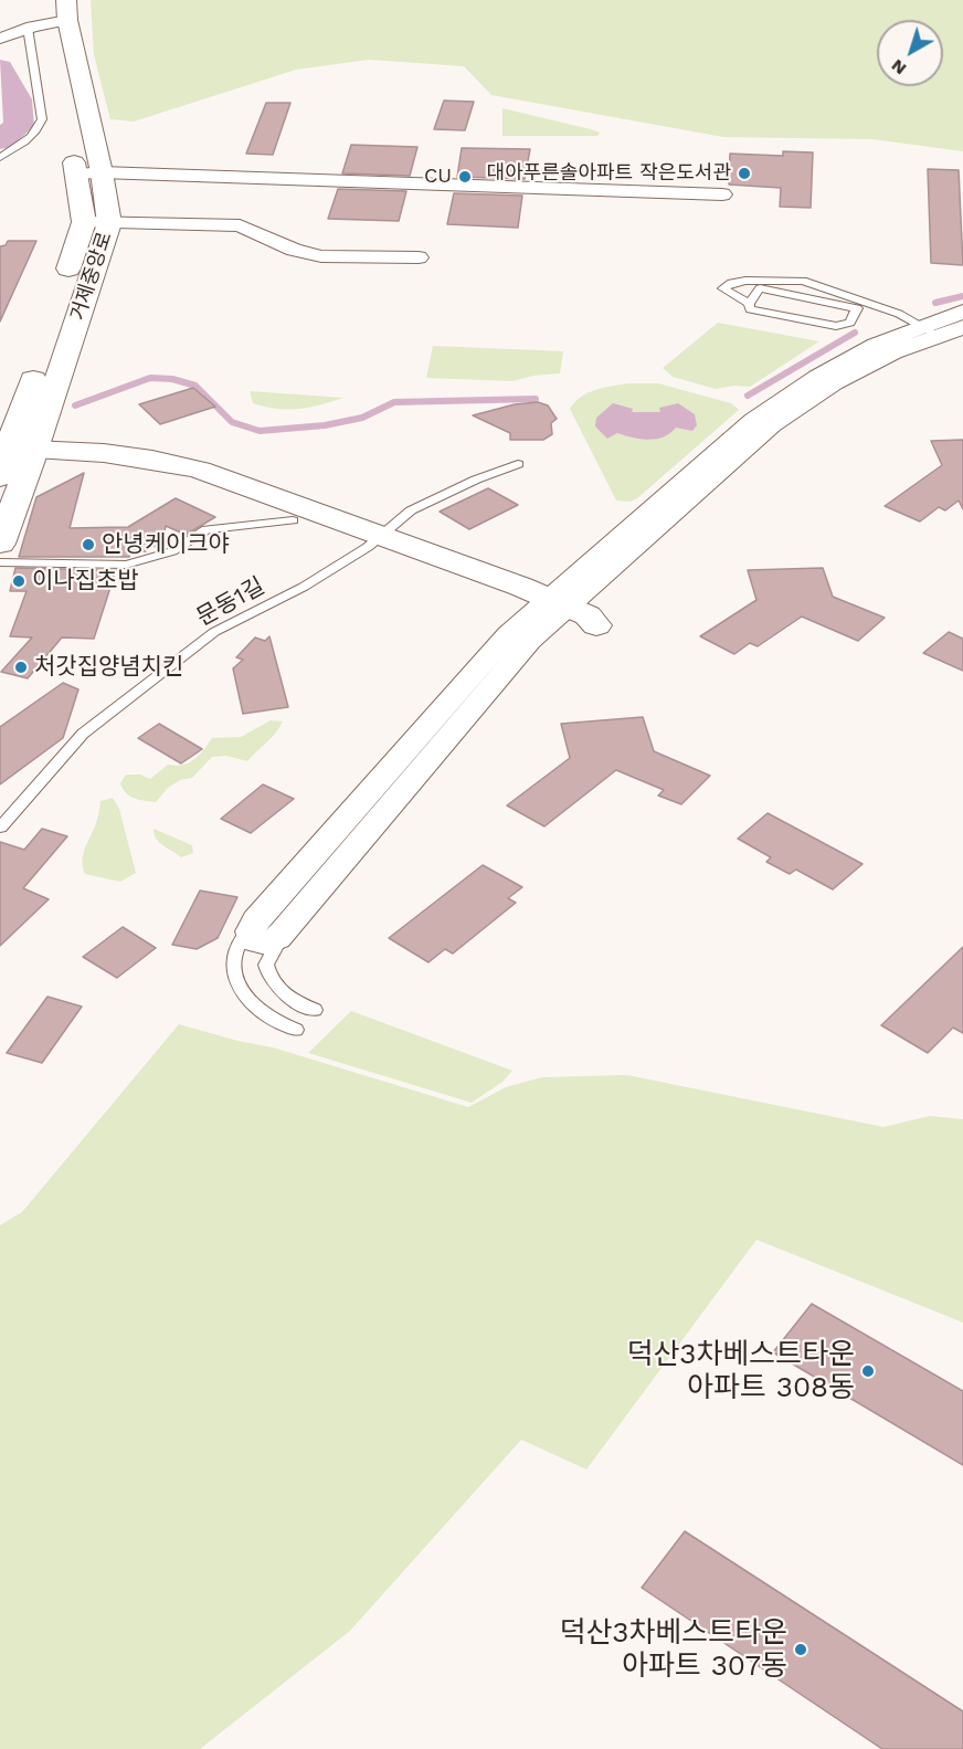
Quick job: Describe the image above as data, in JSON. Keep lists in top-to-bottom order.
{
  "streets": {
    "main road": ["거제중앙로"],
    "lane": ["문동1길"]
  },
  "places": [
    "대아푸른솔아파트 작은도서관",
    "CU",
    "안녕케이크야",
    "이나집초밥",
    "처갓집양념치킨",
    "덕산3차베스트타운 아파트 308동",
    "덕산3차베스트타운 아파트 307동"
  ],
  "north": "bottom left"
}
